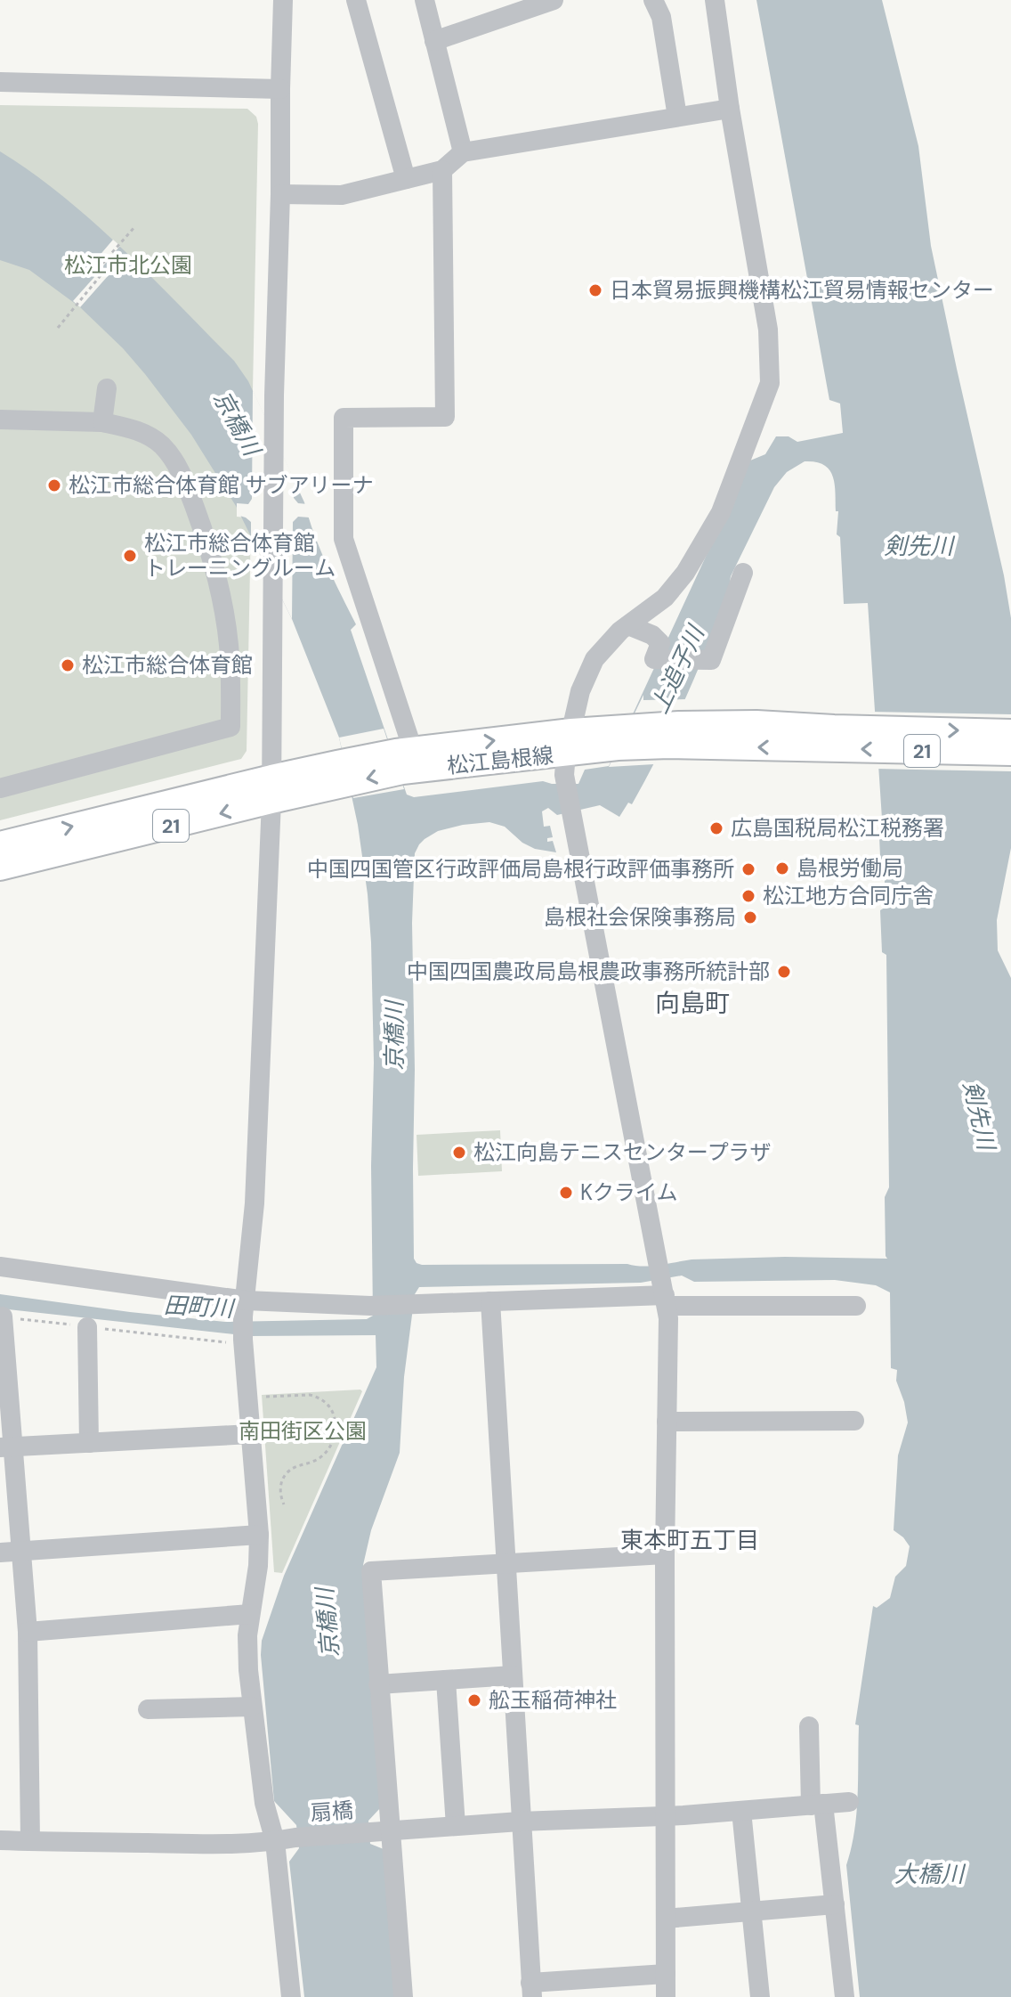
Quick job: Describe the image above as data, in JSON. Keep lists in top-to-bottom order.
{
  "streets": {
    "main road": ["21", "松江島根線"],
    "street": ["扇橋"]
  },
  "districts": ["向島町", "東本町五丁目"],
  "water": [
    "京橋川",
    "剣先川",
    "上追子川",
    "田町川",
    "大橋川"
  ],
  "parks": ["松江市北公園", "南田街区公園"],
  "places": [
    "日本貿易振興機構松江貿易情報センター",
    "松江市総合体育館 サブアリーナ",
    "松江市総合体育館 トレーニングルーム",
    "松江市総合体育館",
    "広島国税局松江税務署",
    "島根労働局",
    "中国四国管区行政評価局島根行政評価事務所",
    "松江地方合同庁舎",
    "島根社会保険事務局",
    "中国四国農政局島根農政事務所統計部",
    "松江向島テニスセンタープラザ",
    "Kクライム",
    "舩玉稲荷神社"
  ]
}
